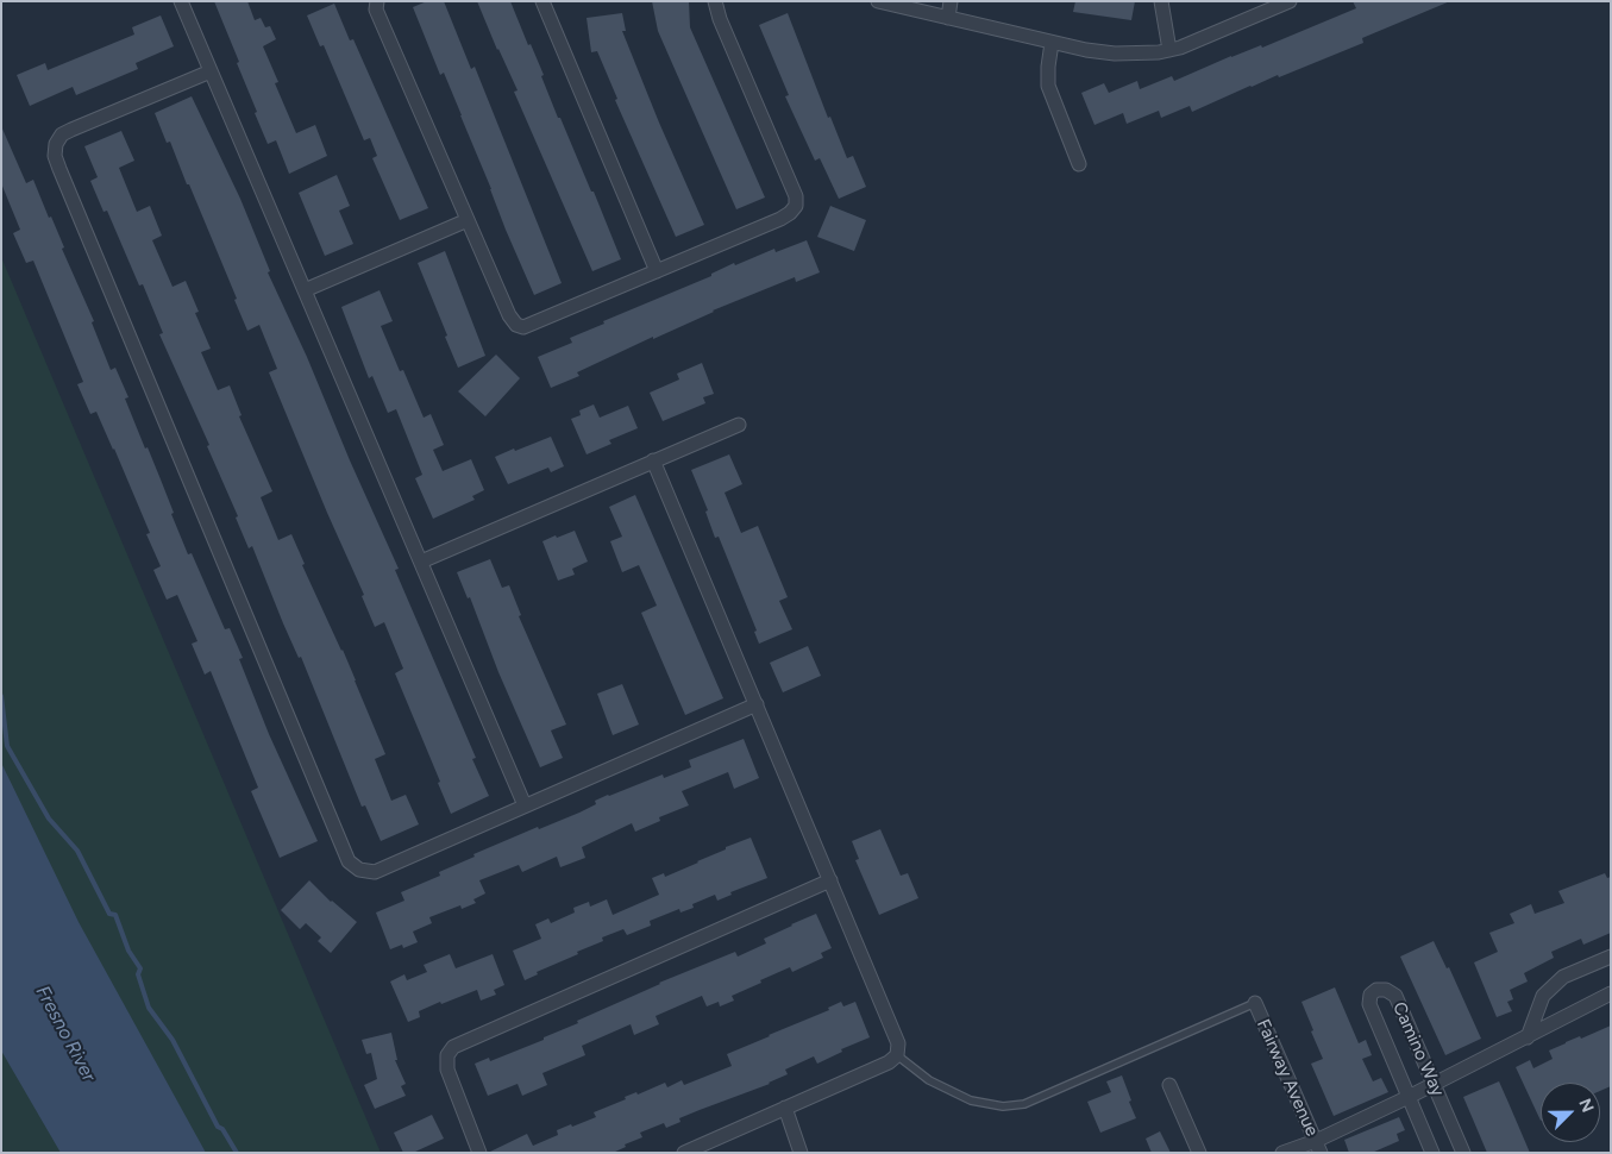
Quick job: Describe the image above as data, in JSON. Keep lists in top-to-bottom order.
{
  "streets": {
    "street": ["Camino Way", "Fairway Avenue"]
  },
  "water": ["Fresno River"],
  "north": "top right"
}
